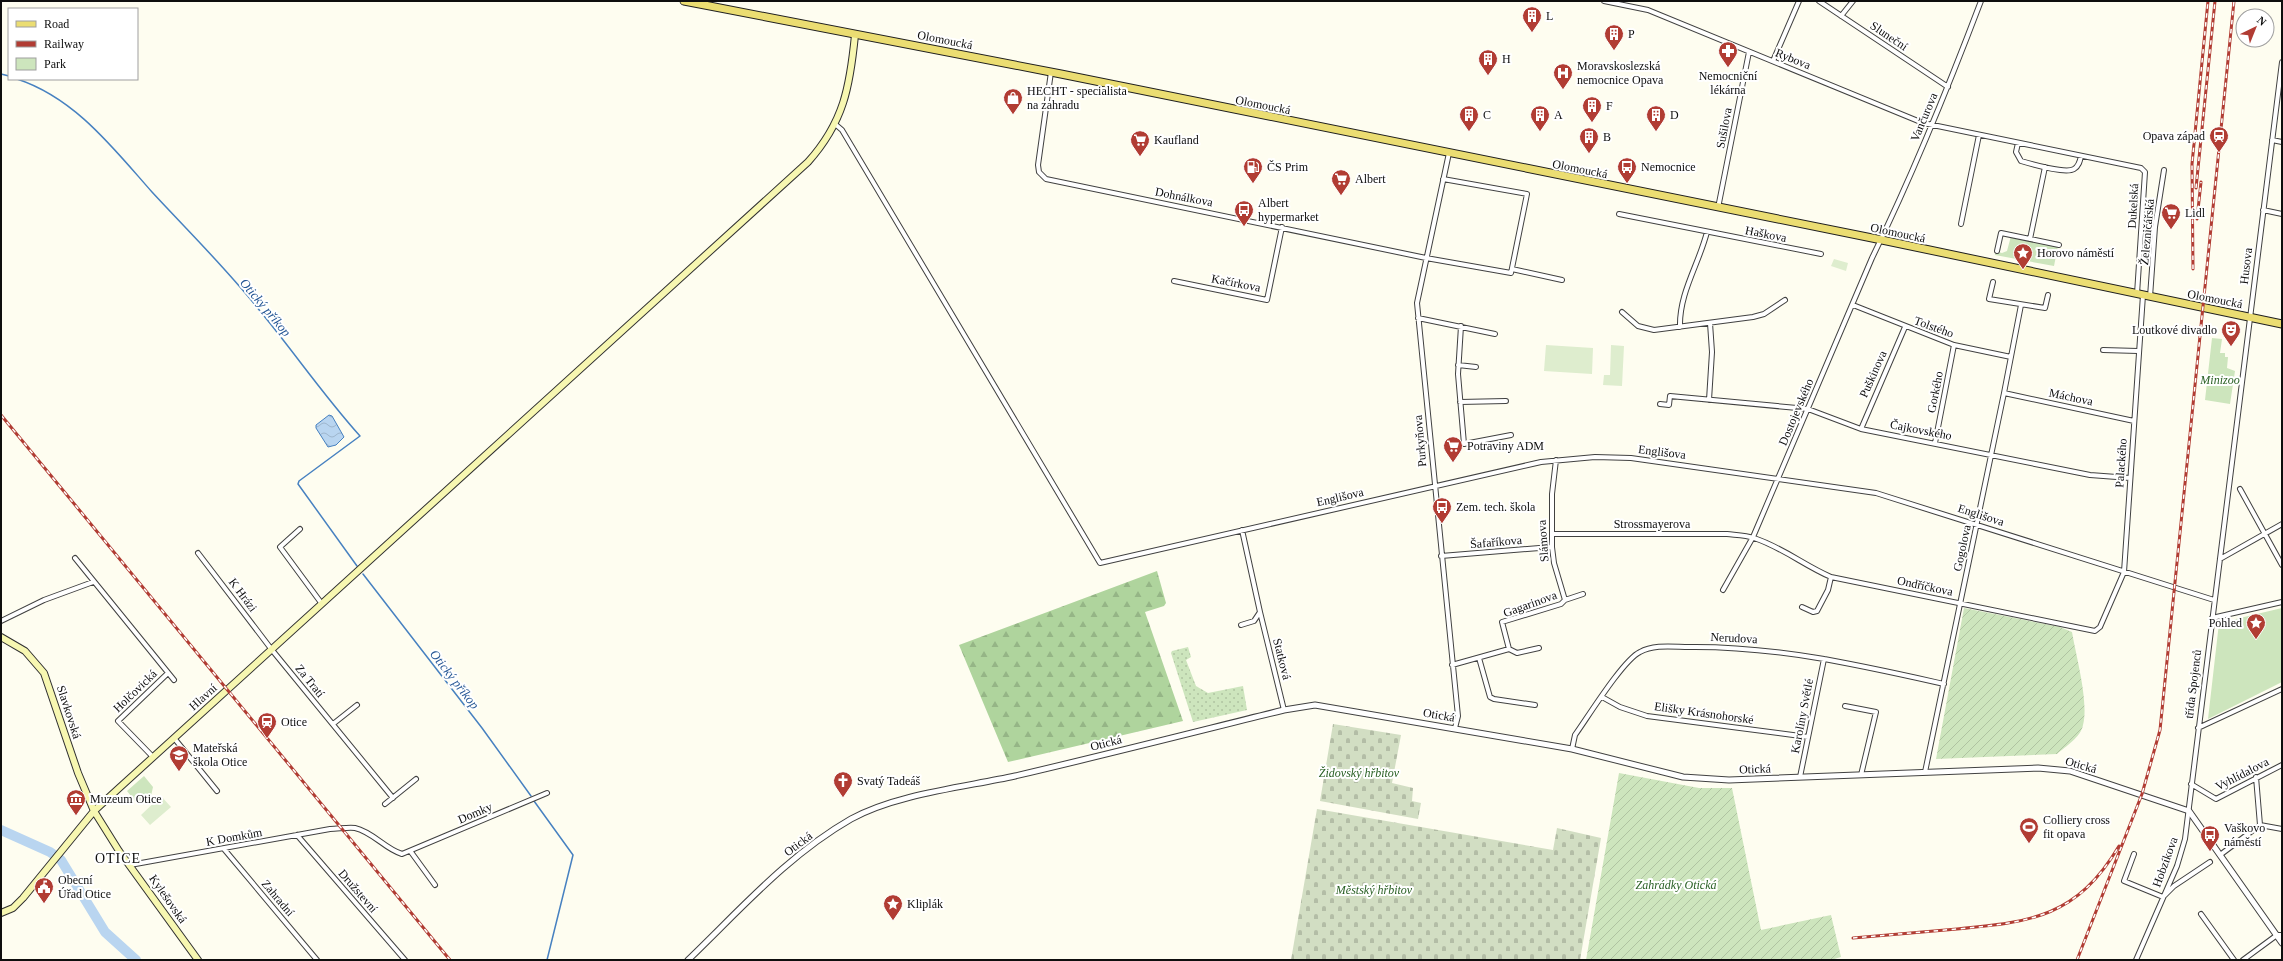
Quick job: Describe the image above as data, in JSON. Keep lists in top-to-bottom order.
{
  "streets": {
    "main road": [
      "Olomoucká",
      "Hlavní",
      "Slavkovská",
      "Kylešovská"
    ],
    "street": [
      "Sluneční",
      "Rybova",
      "Vančurova",
      "Sušilova",
      "Dohnálkova",
      "Dukelská",
      "Železničářská",
      "Haškova",
      "Husova",
      "Kačírkova",
      "Tolstého",
      "Puškinova",
      "Gorkého",
      "Máchova",
      "Dostojevského",
      "Čajkovského",
      "Purkyňova",
      "Englišova",
      "Palackého",
      "Strossmayerova",
      "Slámova",
      "Šafaříkova",
      "Gogolova",
      "Ondříčkova",
      "K Hrázi",
      "Gagarinova",
      "Nerudova",
      "Statková",
      "Za Tratí",
      "třída Spojenců",
      "Holčovická",
      "Elišky Krásnohorské",
      "Otická",
      "Karolíny Světlé",
      "Vyhlídalova",
      "Domky",
      "K Domkům",
      "Hobzíkova",
      "Družstevní",
      "Zahradní"
    ]
  },
  "crossings": [
    ["Sluneční", "Vančurova"],
    ["Olomoucká", "Vančurova"],
    ["Olomoucká", "Sušilova"],
    ["Olomoucká", "Dohnálkova"],
    ["Olomoucká", "Dukelská"],
    ["Olomoucká", "Železničářská"],
    ["Olomoucká", "Husova"],
    ["Olomoucká", "Dostojevského"],
    ["Olomoucká", "Purkyňova"],
    ["Olomoucká", "Palackého"],
    ["Olomoucká", "Hlavní"],
    ["Rybova", "Vančurova"],
    ["Rybova", "Sušilova"],
    ["Rybova", "Dukelská"],
    ["Vančurova", "Dostojevského"],
    ["Dohnálkova", "Kačírkova"],
    ["Dohnálkova", "Purkyňova"],
    ["Dukelská", "Železničářská"],
    ["Dukelská", "Palackého"],
    ["Železničářská", "Palackého"],
    ["Husova", "třída Spojenců"],
    ["Tolstého", "Puškinova"],
    ["Tolstého", "Gorkého"],
    ["Tolstého", "Dostojevského"],
    ["Tolstého", "Gogolova"],
    ["Puškinova", "Čajkovského"],
    ["Gorkého", "Čajkovského"],
    ["Máchova", "Palackého"],
    ["Máchova", "Gogolova"],
    ["Dostojevského", "Čajkovského"],
    ["Dostojevského", "Englišova"],
    ["Dostojevského", "Strossmayerova"],
    ["Dostojevského", "Ondříčkova"],
    ["Čajkovského", "Palackého"],
    ["Čajkovského", "Gogolova"],
    ["Purkyňova", "Englišova"],
    ["Purkyňova", "Šafaříkova"],
    ["Purkyňova", "Otická"],
    ["Englišova", "Palackého"],
    ["Englišova", "Slámova"],
    ["Englišova", "Gogolova"],
    ["Englišova", "třída Spojenců"],
    ["Englišova", "Hlavní"],
    ["Palackého", "Ondříčkova"],
    ["Strossmayerova", "Slámova"],
    ["Strossmayerova", "Ondříčkova"],
    ["Slámova", "Šafaříkova"],
    ["Slámova", "Gagarinova"],
    ["Gogolova", "Ondříčkova"],
    ["Gogolova", "Nerudova"],
    ["Gogolova", "Otická"],
    ["K Hrázi", "Za Tratí"],
    ["K Hrázi", "Hlavní"],
    ["Nerudova", "Elišky Krásnohorské"],
    ["Nerudova", "Otická"],
    ["Nerudova", "Karolíny Světlé"],
    ["Statková", "Otická"],
    ["Za Tratí", "Hlavní"],
    ["třída Spojenců", "Otická"],
    ["třída Spojenců", "Vyhlídalova"],
    ["třída Spojenců", "Hobzíkova"],
    ["Holčovická", "Hlavní"],
    ["Hlavní", "Slavkovská"],
    ["Hlavní", "Kylešovská"],
    ["Slavkovská", "Kylešovská"],
    ["Elišky Krásnohorské", "Karolíny Světlé"],
    ["Otická", "Karolíny Světlé"],
    ["Otická", "Hobzíkova"],
    ["Domky", "K Domkům"],
    ["K Domkům", "Družstevní"],
    ["K Domkům", "Zahradní"],
    ["K Domkům", "Kylešovská"]
  ],
  "districts": ["OTICE"],
  "water": ["Otický příkop"],
  "parks": [
    "Minizoo",
    "Židovský hřbitov",
    "Zahrádky Otická",
    "Městský hřbitov"
  ],
  "places": {
    "building": [
      "L",
      "P",
      "H",
      "F",
      "C",
      "A",
      "D",
      "B"
    ],
    "pharmacy": ["Nemocniční lékárna"],
    "hospital": ["Moravskoslezská nemocnice Opava"],
    "shop": ["HECHT - specialista na zahradu"],
    "station": ["Opava západ", "Otice"],
    "supermarket": [
      "Kaufland",
      "Albert",
      "Lidl",
      "Potraviny ADM"
    ],
    "fuel station": ["ČS Prim"],
    "bus stop": [
      "Nemocnice",
      "Albert hypermarket",
      "Zem. tech. škola",
      "Vaškovo náměstí"
    ],
    "place": ["Horovo náměstí", "Pohled", "Kliplák"],
    "theatre": ["Loutkové divadlo"],
    "school or university": ["Mateřská škola Otice"],
    "church": ["Svatý Tadeáš"],
    "museum": ["Muzeum Otice"],
    "sports": ["Colliery cross fit opava"],
    "public building": ["Obecní Úřad Otice"]
  },
  "legend": ["Road", "Railway", "Park"],
  "north": "top right"
}
